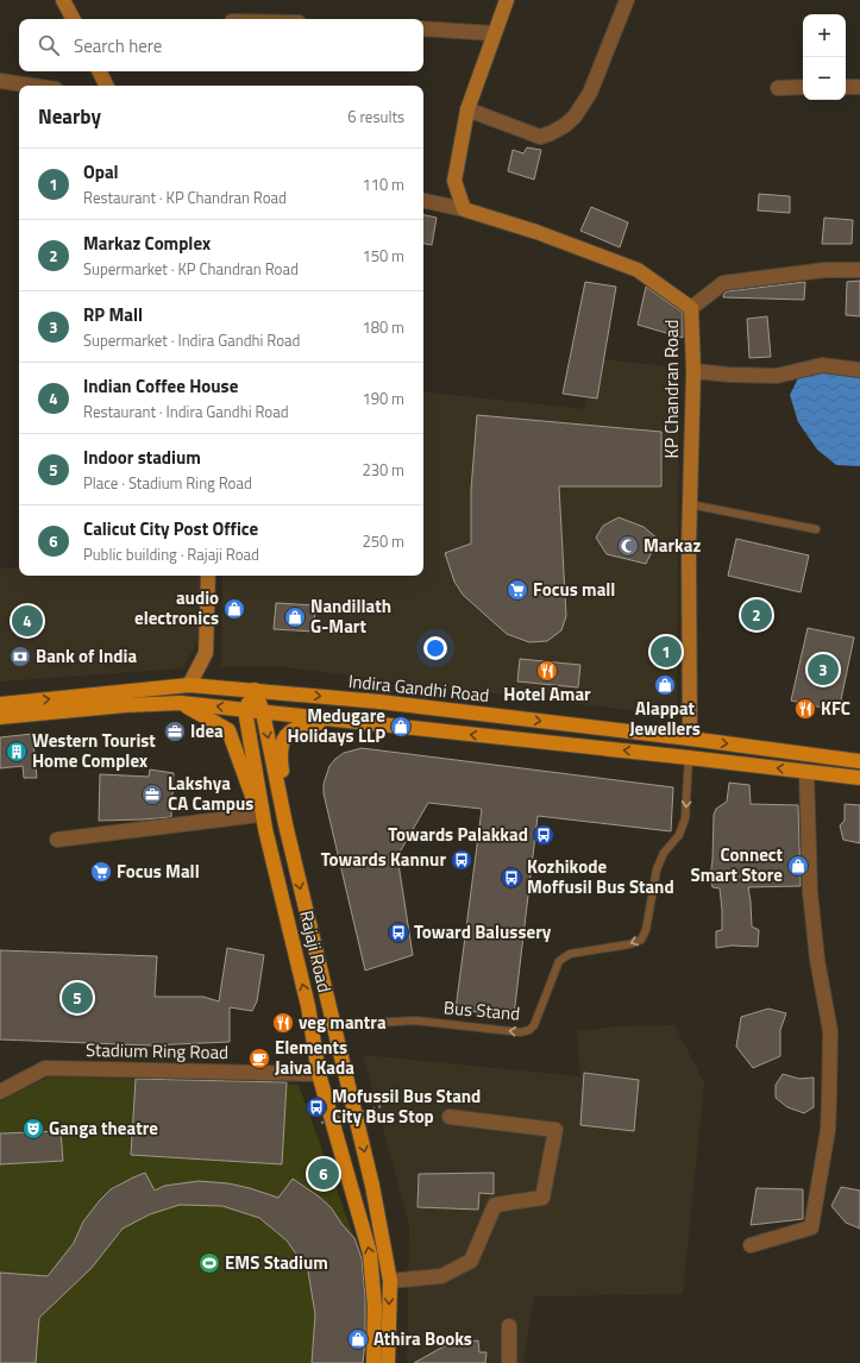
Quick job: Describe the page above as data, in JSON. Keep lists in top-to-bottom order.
{
  "streets": {
    "main road": ["Indira Gandhi Road", "Rajaji Road"],
    "street": ["KP Chandran Road", "Stadium Ring Road"],
    "lane": ["Bus Stand"]
  },
  "crossings": [
    ["KP Chandran Road", "Indira Gandhi Road"],
    ["Rajaji Road", "Stadium Ring Road"]
  ],
  "one_way": ["Bus Stand"],
  "places": {
    "mosque": ["Markaz"],
    "supermarket": ["Focus mall", "Focus Mall"],
    "shop": [
      "audio electronics",
      "Nandillath G-Mart",
      "Alappat Jewellers",
      "Medugare Holidays LLP",
      "Connect Smart Store",
      "Athira Books"
    ],
    "bank": ["Bank of India"],
    "restaurant": ["Hotel Amar", "KFC", "veg mantra"],
    "office": ["Idea", "Lakshya CA Campus"],
    "building": ["Western Tourist Home Complex"],
    "bus stop": [
      "Towards Palakkad",
      "Towards Kannur",
      "Kozhikode Moffusil Bus Stand",
      "Toward Balussery",
      "Mofussil Bus Stand City Bus Stop"
    ],
    "cafe": ["Elements Jaiva Kada"],
    "theatre": ["Ganga theatre"],
    "sports": ["EMS Stadium"]
  },
  "page": {
    "map_buttons": ["+", "−"],
    "search": "Search here",
    "heading": ["Nearby", "6 results"],
    "list": [
      {
        "mark": "1",
        "name": "Opal",
        "note": "Restaurant · KP Chandran Road",
        "value": "110 m"
      },
      {
        "mark": "2",
        "name": "Markaz Complex",
        "note": "Supermarket · KP Chandran Road",
        "value": "150 m"
      },
      {
        "mark": "3",
        "name": "RP Mall",
        "note": "Supermarket · Indira Gandhi Road",
        "value": "180 m"
      },
      {
        "mark": "4",
        "name": "Indian Coffee House",
        "note": "Restaurant · Indira Gandhi Road",
        "value": "190 m"
      },
      {
        "mark": "5",
        "name": "Indoor stadium",
        "note": "Place · Stadium Ring Road",
        "value": "230 m"
      },
      {
        "mark": "6",
        "name": "Calicut City Post Office",
        "note": "Public building · Rajaji Road",
        "value": "250 m"
      }
    ],
    "pins": [
      "2",
      "4",
      "1",
      "3",
      "5",
      "6"
    ]
  }
}
